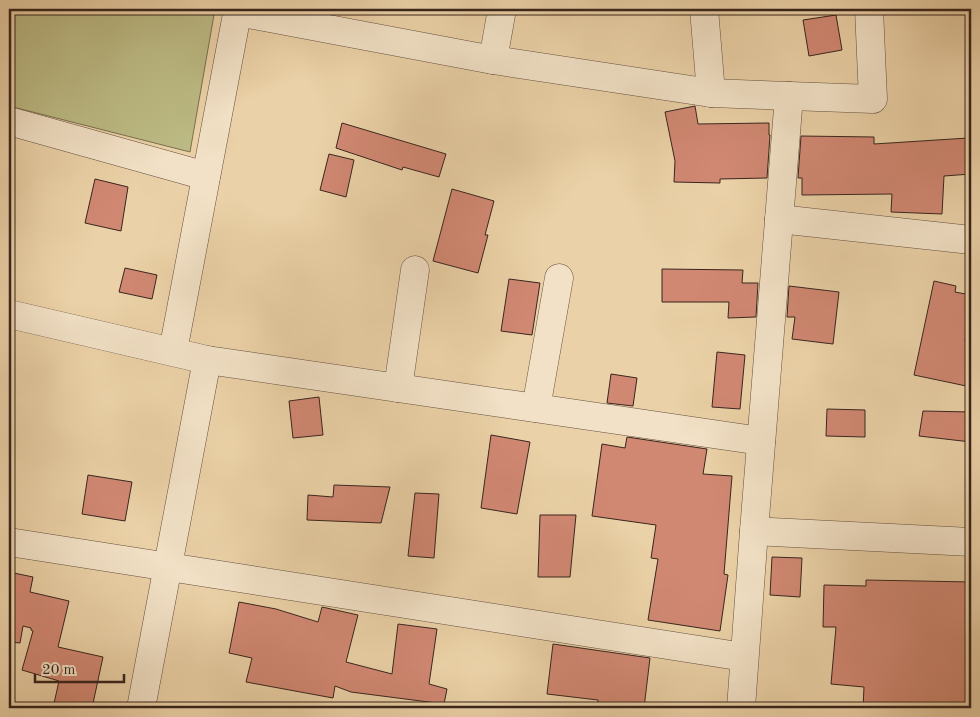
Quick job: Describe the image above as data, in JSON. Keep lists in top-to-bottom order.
{
  "scale_bar": "20 m"
}
